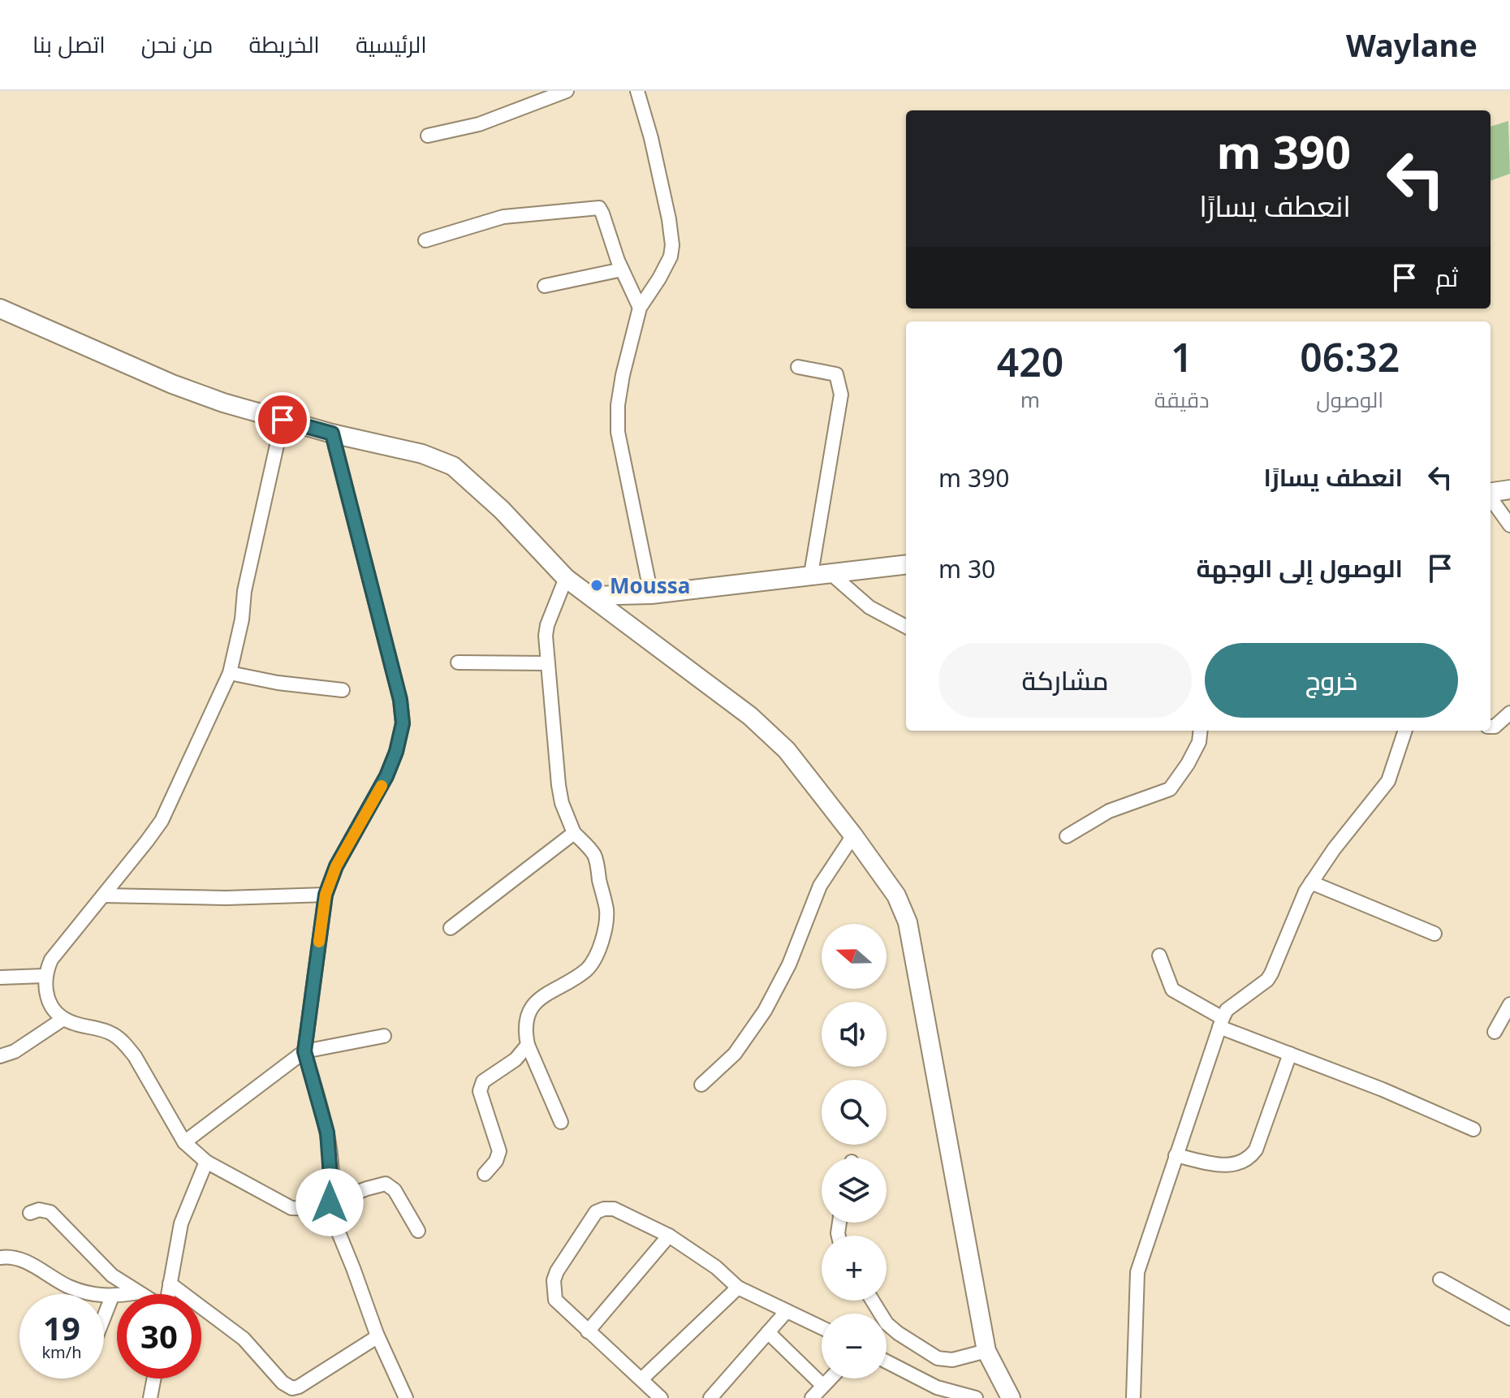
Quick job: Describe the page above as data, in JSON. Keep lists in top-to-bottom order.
{
  "places": ["Moussa"],
  "north": "left",
  "page": {
    "header": "Waylane",
    "nav": [
      "الرئيسية",
      "الخريطة",
      "من نحن",
      "اتصل بنا"
    ],
    "turn": ["390 m", "انعطف يسارًا"],
    "then": "ثم",
    "eta": [
      "06:32",
      "الوصول",
      "1",
      "دقيقة",
      "420",
      "m"
    ],
    "list": [
      {
        "name": "انعطف يسارًا",
        "value": "390 m"
      },
      {
        "name": "الوصول إلى الوجهة",
        "value": "30 m"
      }
    ],
    "buttons": ["خروج", "مشاركة"],
    "map_buttons": ["+", "−"],
    "speed": "19 km/h",
    "limit": "30"
  }
}
